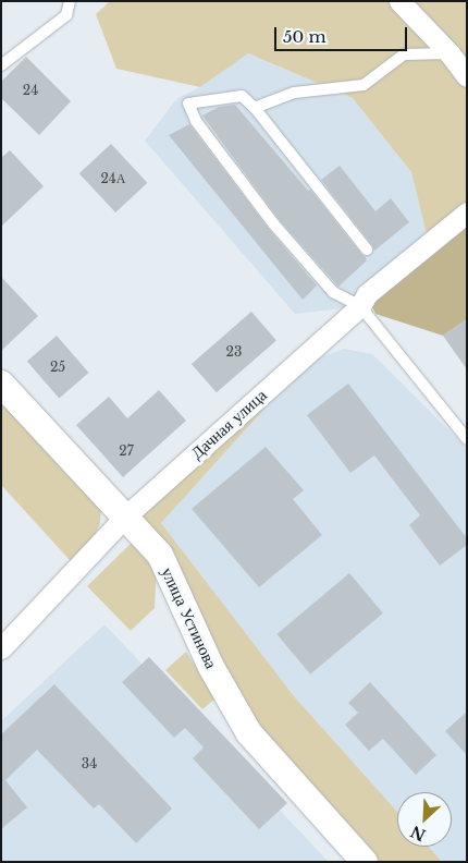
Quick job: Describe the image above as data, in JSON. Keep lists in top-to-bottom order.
{
  "streets": {
    "street": ["Дачная улица", "улица Устинова"]
  },
  "crossings": [
    ["Дачная улица", "улица Устинова"]
  ],
  "house_numbers": [
    "24",
    "24А",
    "23",
    "25",
    "27",
    "34"
  ],
  "scale_bar": "50 m",
  "north": "bottom left"
}
